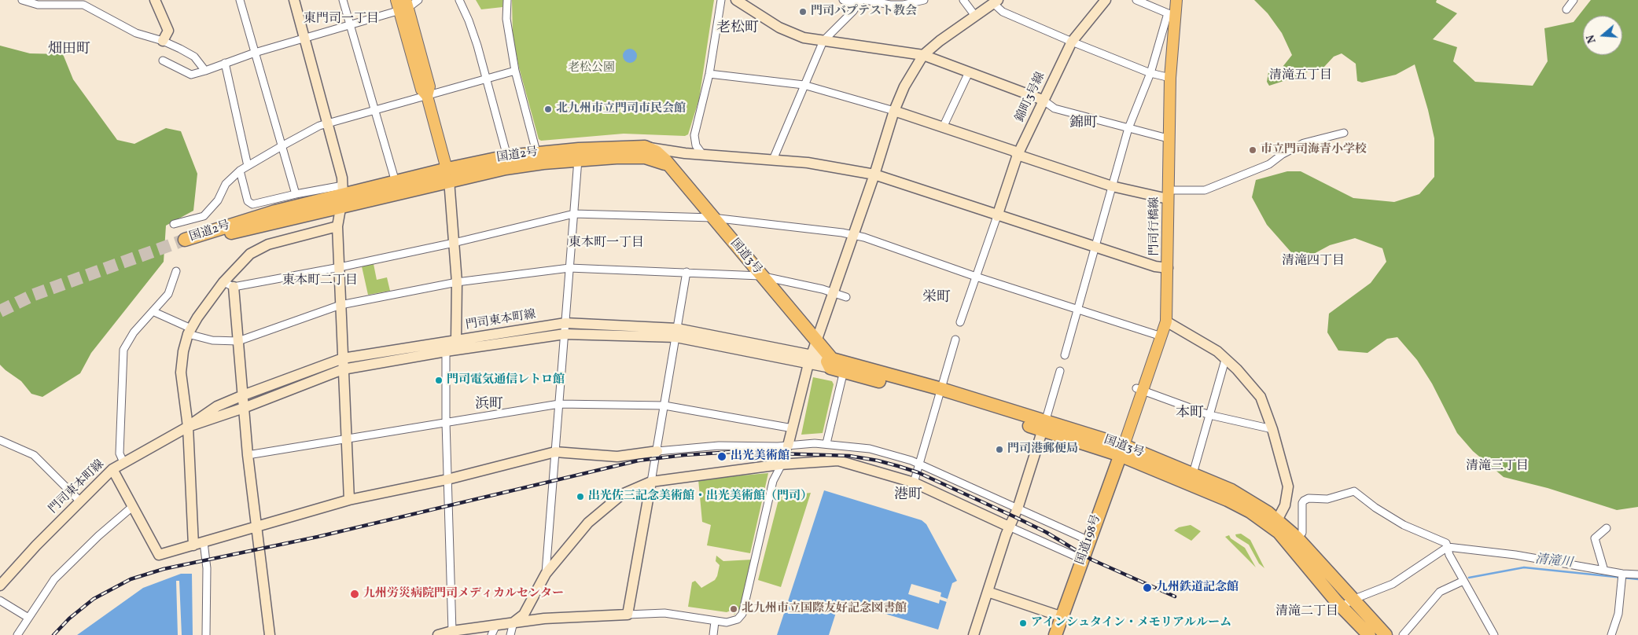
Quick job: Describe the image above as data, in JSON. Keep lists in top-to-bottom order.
{
  "streets": {
    "highway": ["国道2号", "国道3号", "国道198号"],
    "main road": ["門司行橋線"],
    "street": ["錦町3号線", "門司東本町線"]
  },
  "crossings": [
    ["国道2号", "国道3号"],
    ["門司行橋線", "国道3号"],
    ["門司行橋線", "国道198号"],
    ["国道3号", "門司東本町線"],
    ["国道3号", "国道198号"]
  ],
  "districts": [
    "東門司一丁目",
    "老松町",
    "畑田町",
    "清滝五丁目",
    "錦町",
    "東本町一丁目",
    "清滝四丁目",
    "東本町二丁目",
    "栄町",
    "浜町",
    "本町",
    "清滝三丁目",
    "港町",
    "清滝二丁目"
  ],
  "water": ["清滝川"],
  "parks": ["老松公園"],
  "places": [
    "門司バプテスト教会",
    "北九州市立門司市民会館",
    "市立門司海青小学校",
    "門司電気通信レトロ館",
    "門司港郵便局",
    "出光美術館",
    "出光佐三記念美術館・出光美術館（門司）",
    "九州鉄道記念館",
    "九州労災病院門司メディカルセンター",
    "北九州市立国際友好記念図書館",
    "アインシュタイン・メモリアルルーム"
  ],
  "north": "left"
}
